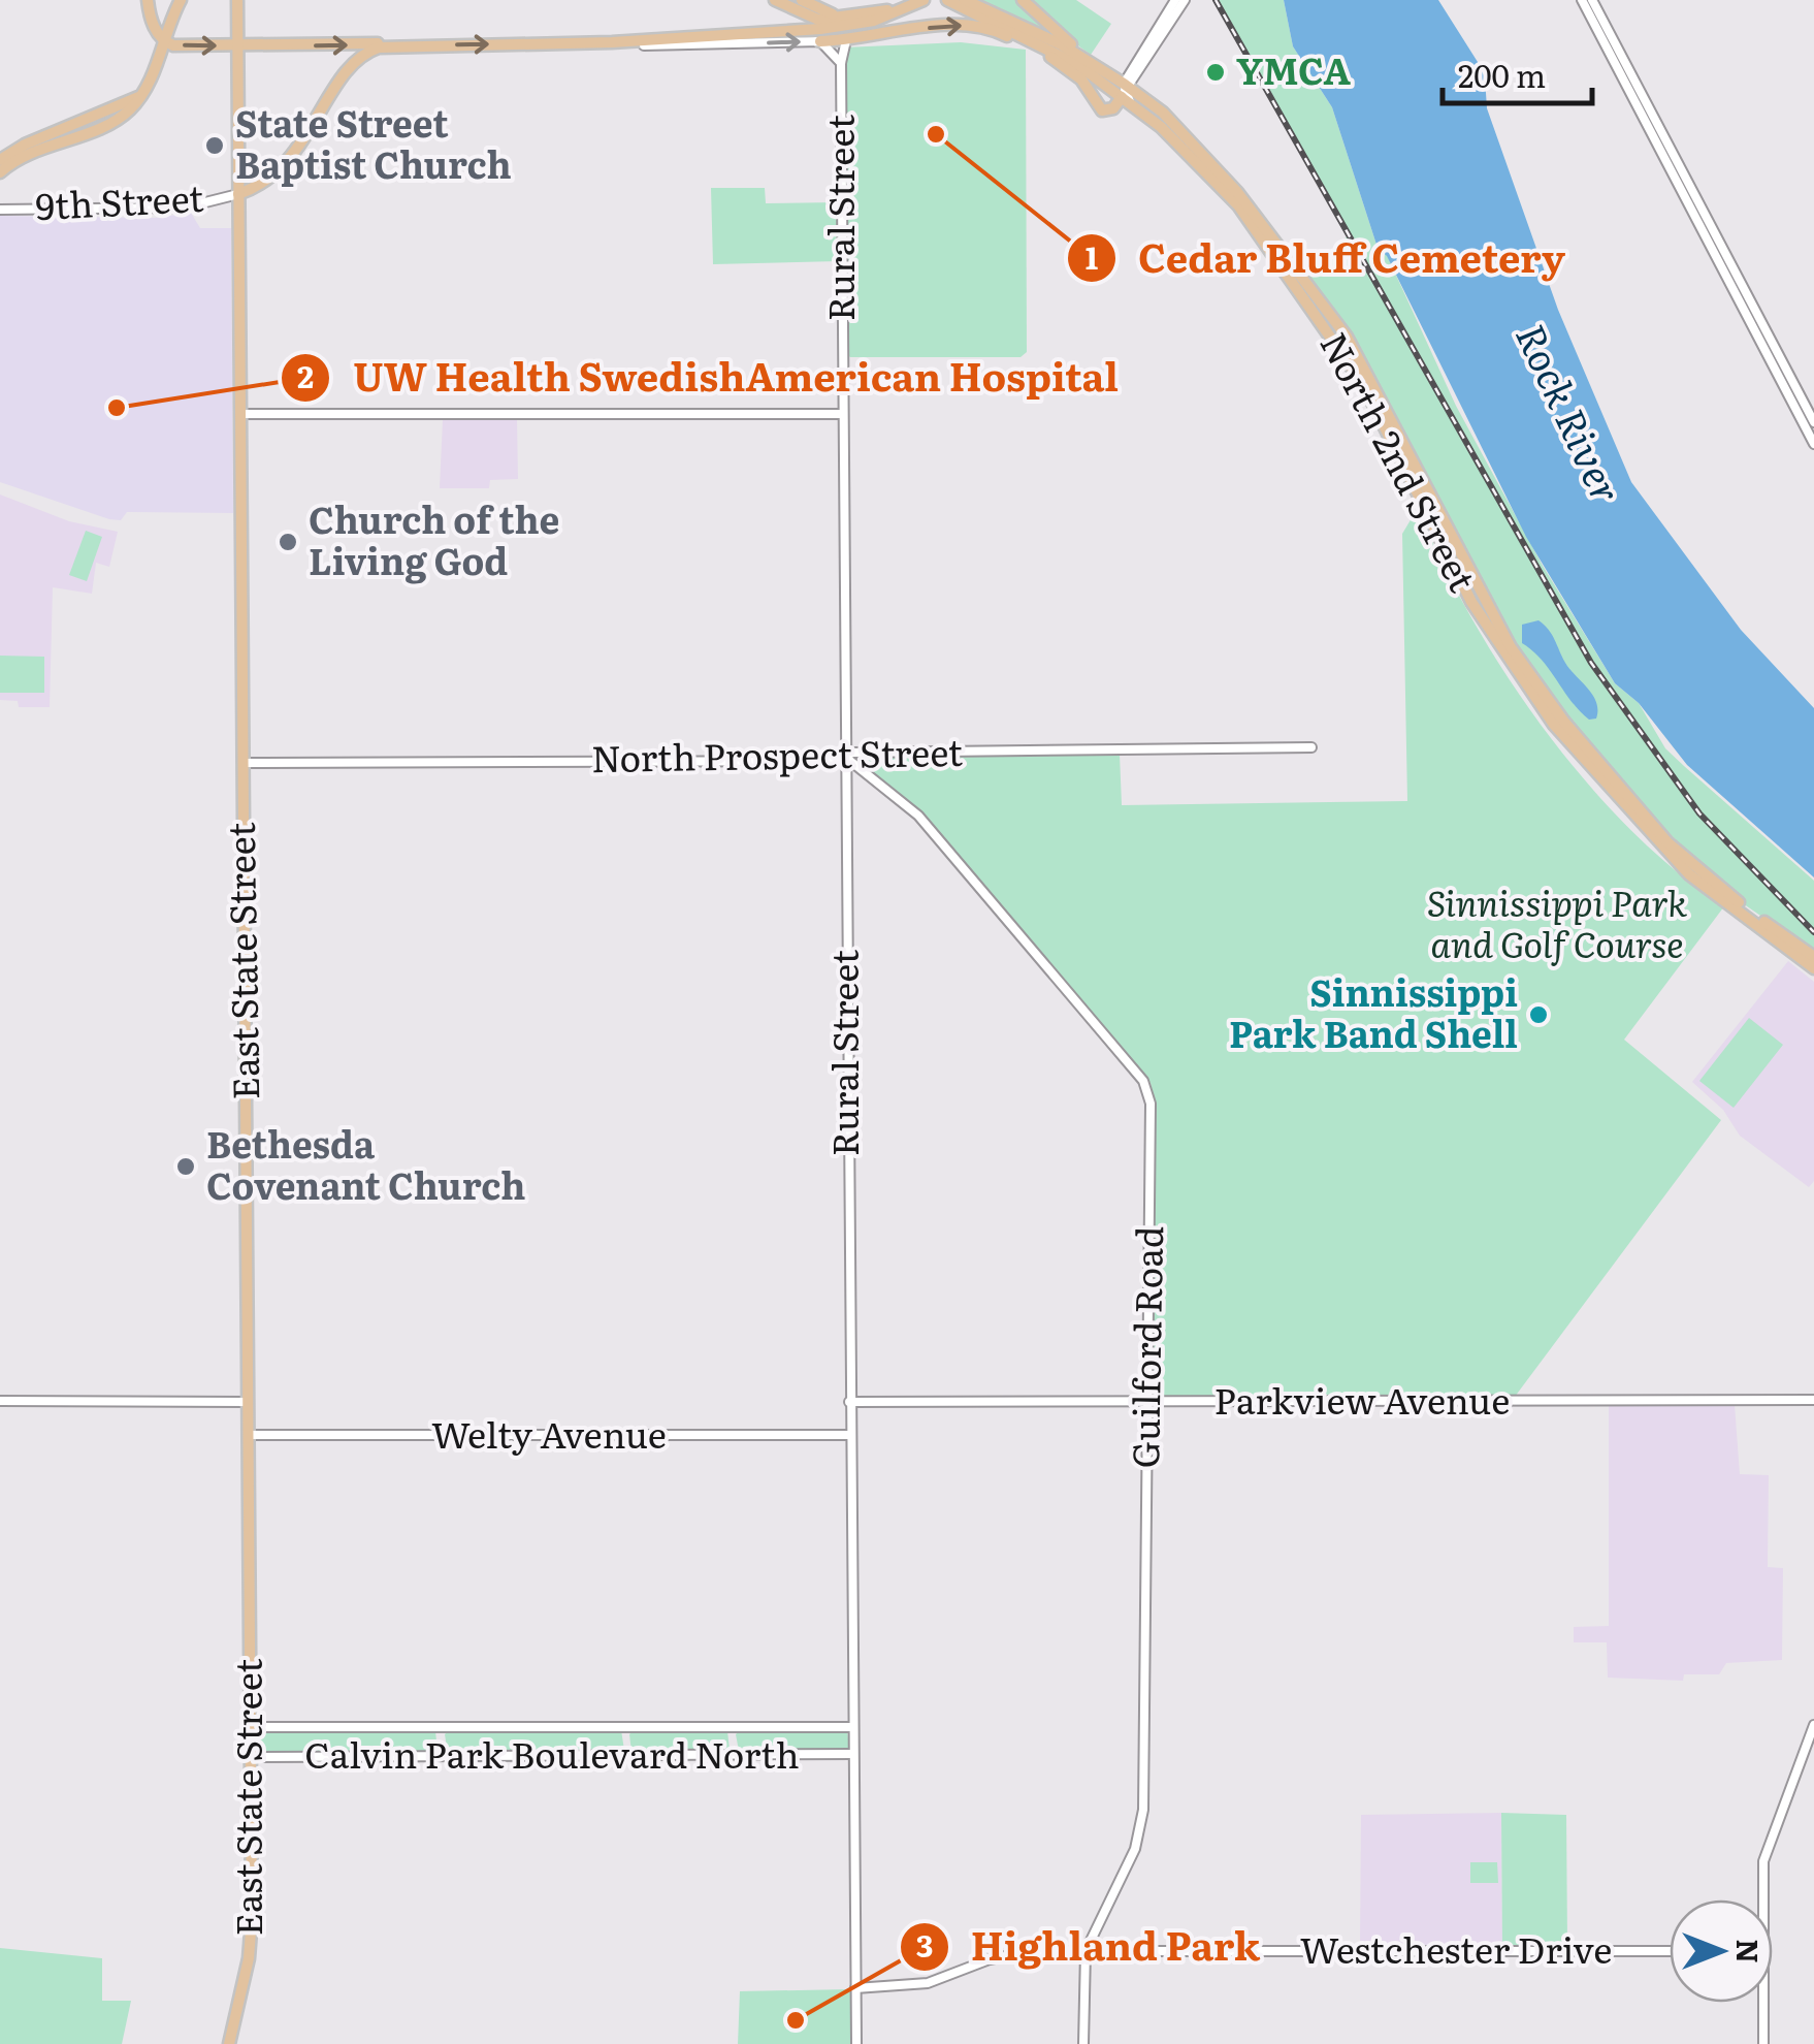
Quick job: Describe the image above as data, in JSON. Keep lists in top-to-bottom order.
{
  "streets": {
    "main road": ["North 2nd Street", "East State Street"],
    "street": [
      "9th Street",
      "Rural Street",
      "North Prospect Street",
      "Guilford Road",
      "Parkview Avenue",
      "Welty Avenue",
      "Calvin Park Boulevard North",
      "Westchester Drive"
    ]
  },
  "crossings": [
    ["9th Street", "East State Street"],
    ["Rural Street", "North Prospect Street"],
    ["Rural Street", "Guilford Road"],
    ["Rural Street", "Parkview Avenue"],
    ["Rural Street", "Welty Avenue"],
    ["Rural Street", "Calvin Park Boulevard North"],
    ["Rural Street", "Westchester Drive"],
    ["North Prospect Street", "East State Street"],
    ["North Prospect Street", "Guilford Road"],
    ["East State Street", "Welty Avenue"],
    ["East State Street", "Calvin Park Boulevard North"],
    ["Guilford Road", "Parkview Avenue"],
    ["Guilford Road", "Westchester Drive"]
  ],
  "water": ["Rock River"],
  "parks": ["Sinnissippi Park and Golf Course"],
  "places": [
    "YMCA",
    "Cedar Bluff Cemetery",
    "State Street Baptist Church",
    "UW Health SwedishAmerican Hospital",
    "Church of the Living God",
    "Sinnissippi Park Band Shell",
    "Bethesda Covenant Church",
    "Highland Park"
  ],
  "scale_bar": "200 m",
  "north": "right"
}
